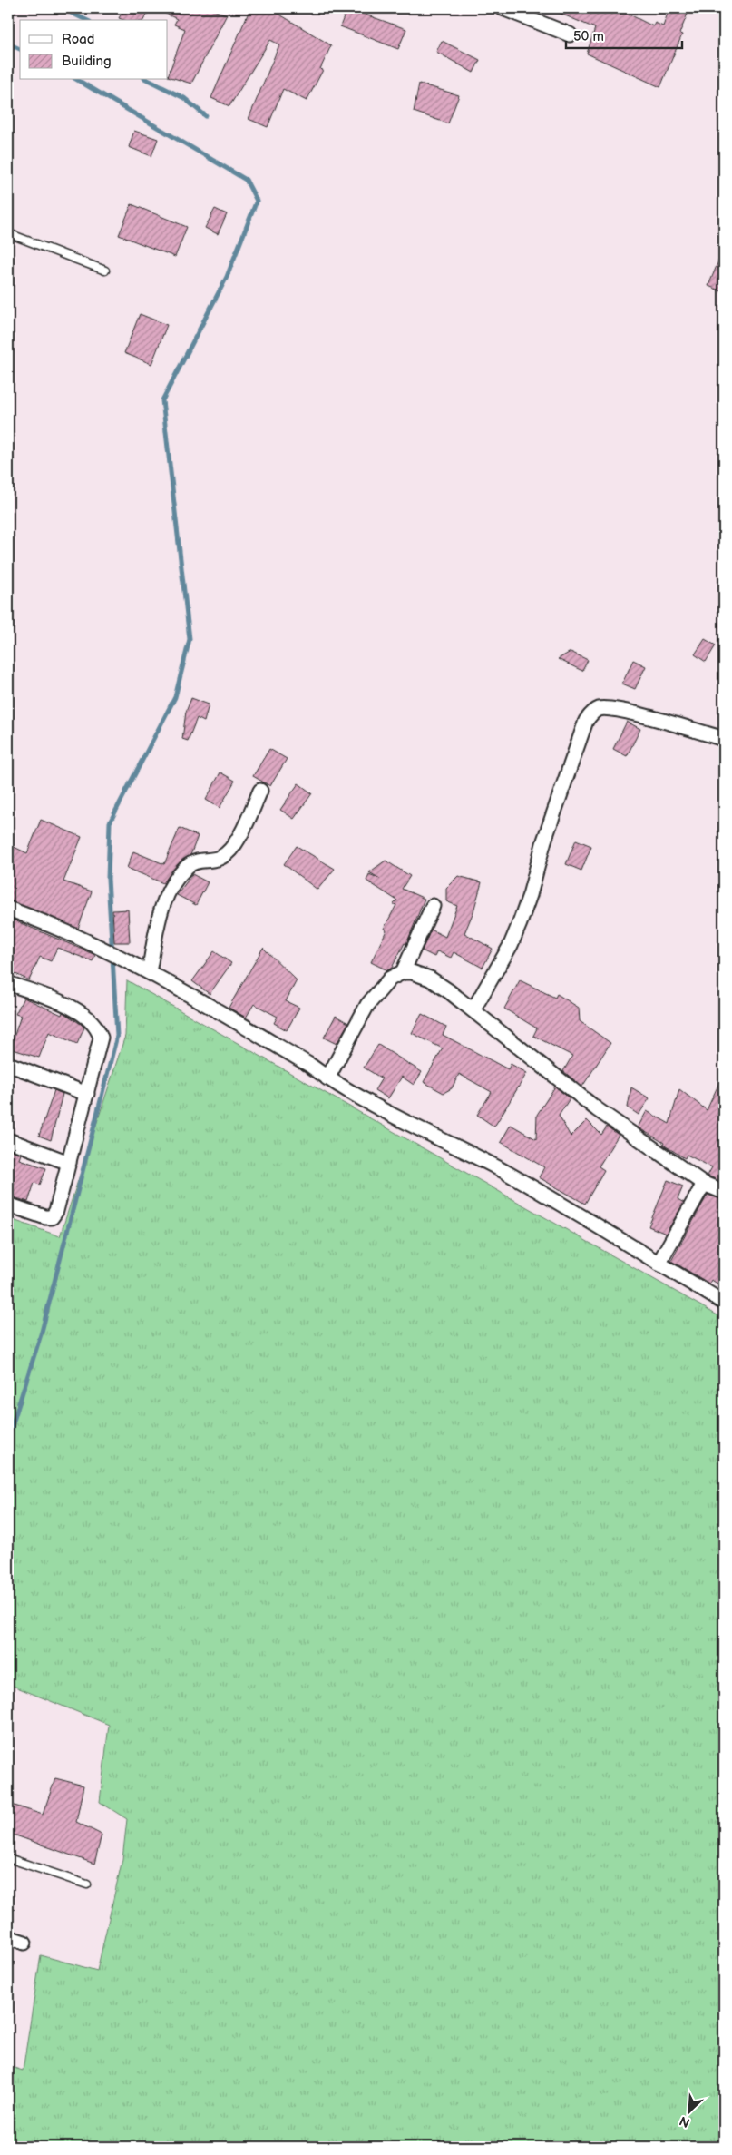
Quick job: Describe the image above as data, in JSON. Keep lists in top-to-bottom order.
{
  "legend": ["Road", "Building"],
  "scale_bar": "50 m",
  "north": "bottom left"
}
